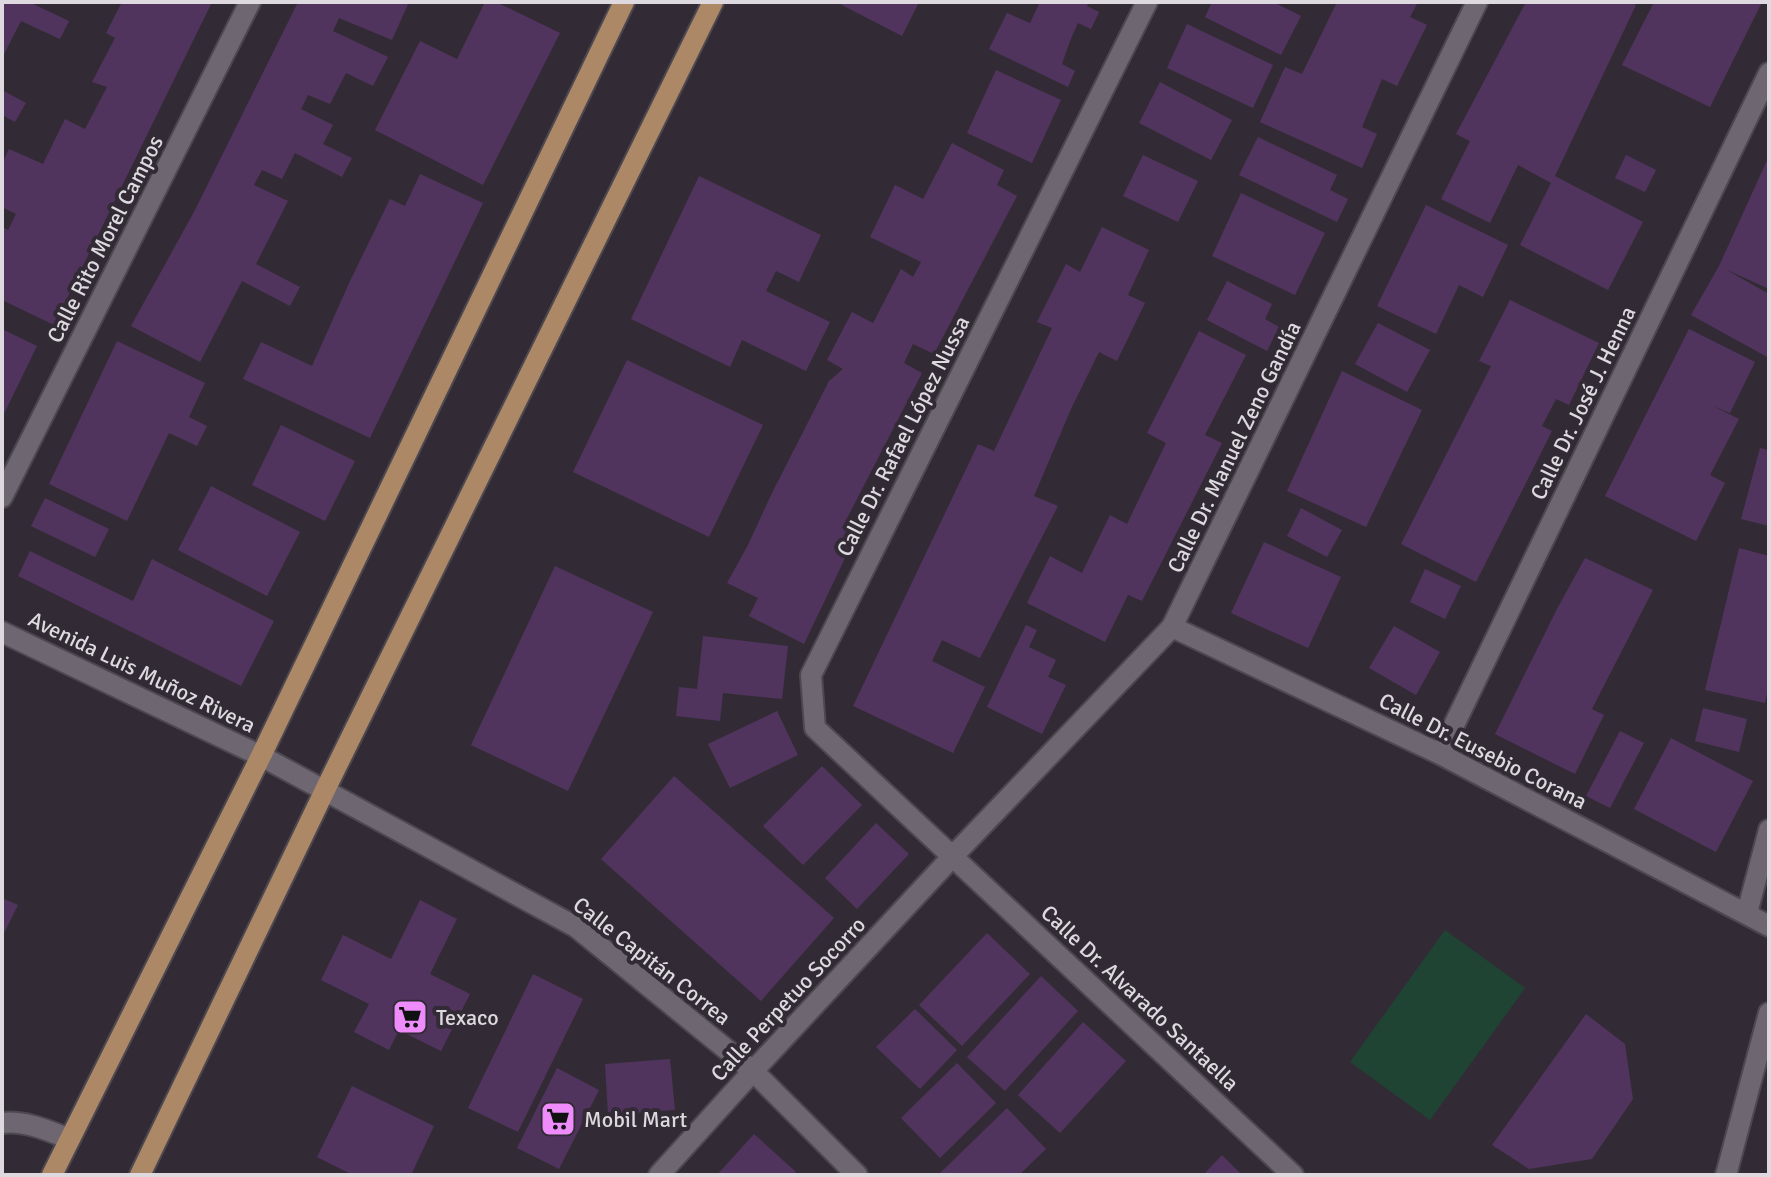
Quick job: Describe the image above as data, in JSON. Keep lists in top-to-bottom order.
{
  "streets": {
    "street": [
      "Calle Rito Morel Campos",
      "Calle Dr. José J. Henna",
      "Calle Dr. Rafael López Nussa",
      "Calle Dr. Manuel Zeno Gandía",
      "Avenida Luis Muñoz Rivera",
      "Calle Dr. Eusebio Corana",
      "Calle Capitán Correa",
      "Calle Dr. Alvarado Santaella",
      "Calle Perpetuo Socorro"
    ]
  },
  "crossings": [
    ["Calle Dr. José J. Henna", "Calle Dr. Eusebio Corana"],
    ["Calle Dr. Rafael López Nussa", "Calle Dr. Manuel Zeno Gandía"],
    ["Calle Dr. Rafael López Nussa", "Calle Dr. Alvarado Santaella"],
    ["Calle Dr. Rafael López Nussa", "Calle Perpetuo Socorro"],
    ["Calle Dr. Manuel Zeno Gandía", "Calle Dr. Eusebio Corana"],
    ["Calle Dr. Manuel Zeno Gandía", "Calle Dr. Alvarado Santaella"],
    ["Calle Dr. Manuel Zeno Gandía", "Calle Perpetuo Socorro"],
    ["Avenida Luis Muñoz Rivera", "Calle Capitán Correa"],
    ["Calle Capitán Correa", "Calle Perpetuo Socorro"],
    ["Calle Dr. Alvarado Santaella", "Calle Perpetuo Socorro"]
  ],
  "places": {
    "supermarket": ["Texaco", "Mobil Mart"]
  }
}
